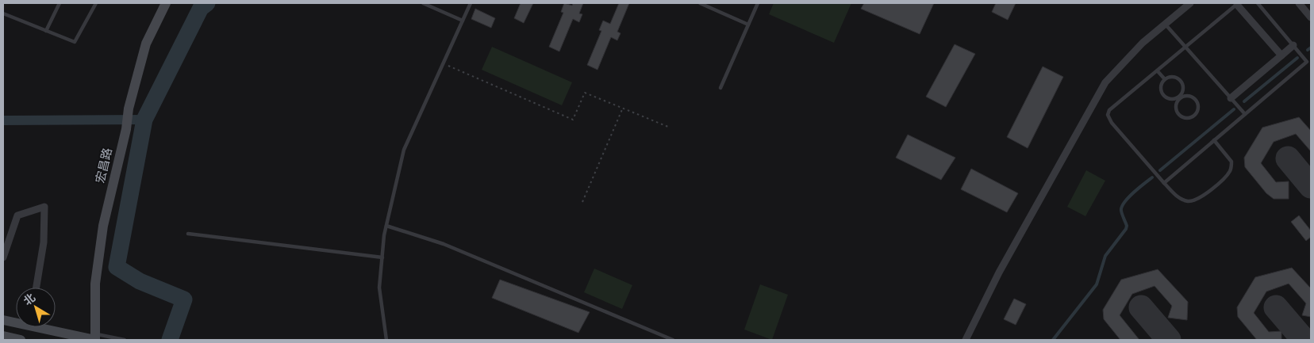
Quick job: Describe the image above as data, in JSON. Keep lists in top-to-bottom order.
{
  "streets": {
    "street": ["宏昌路"]
  },
  "north": "top left"
}
